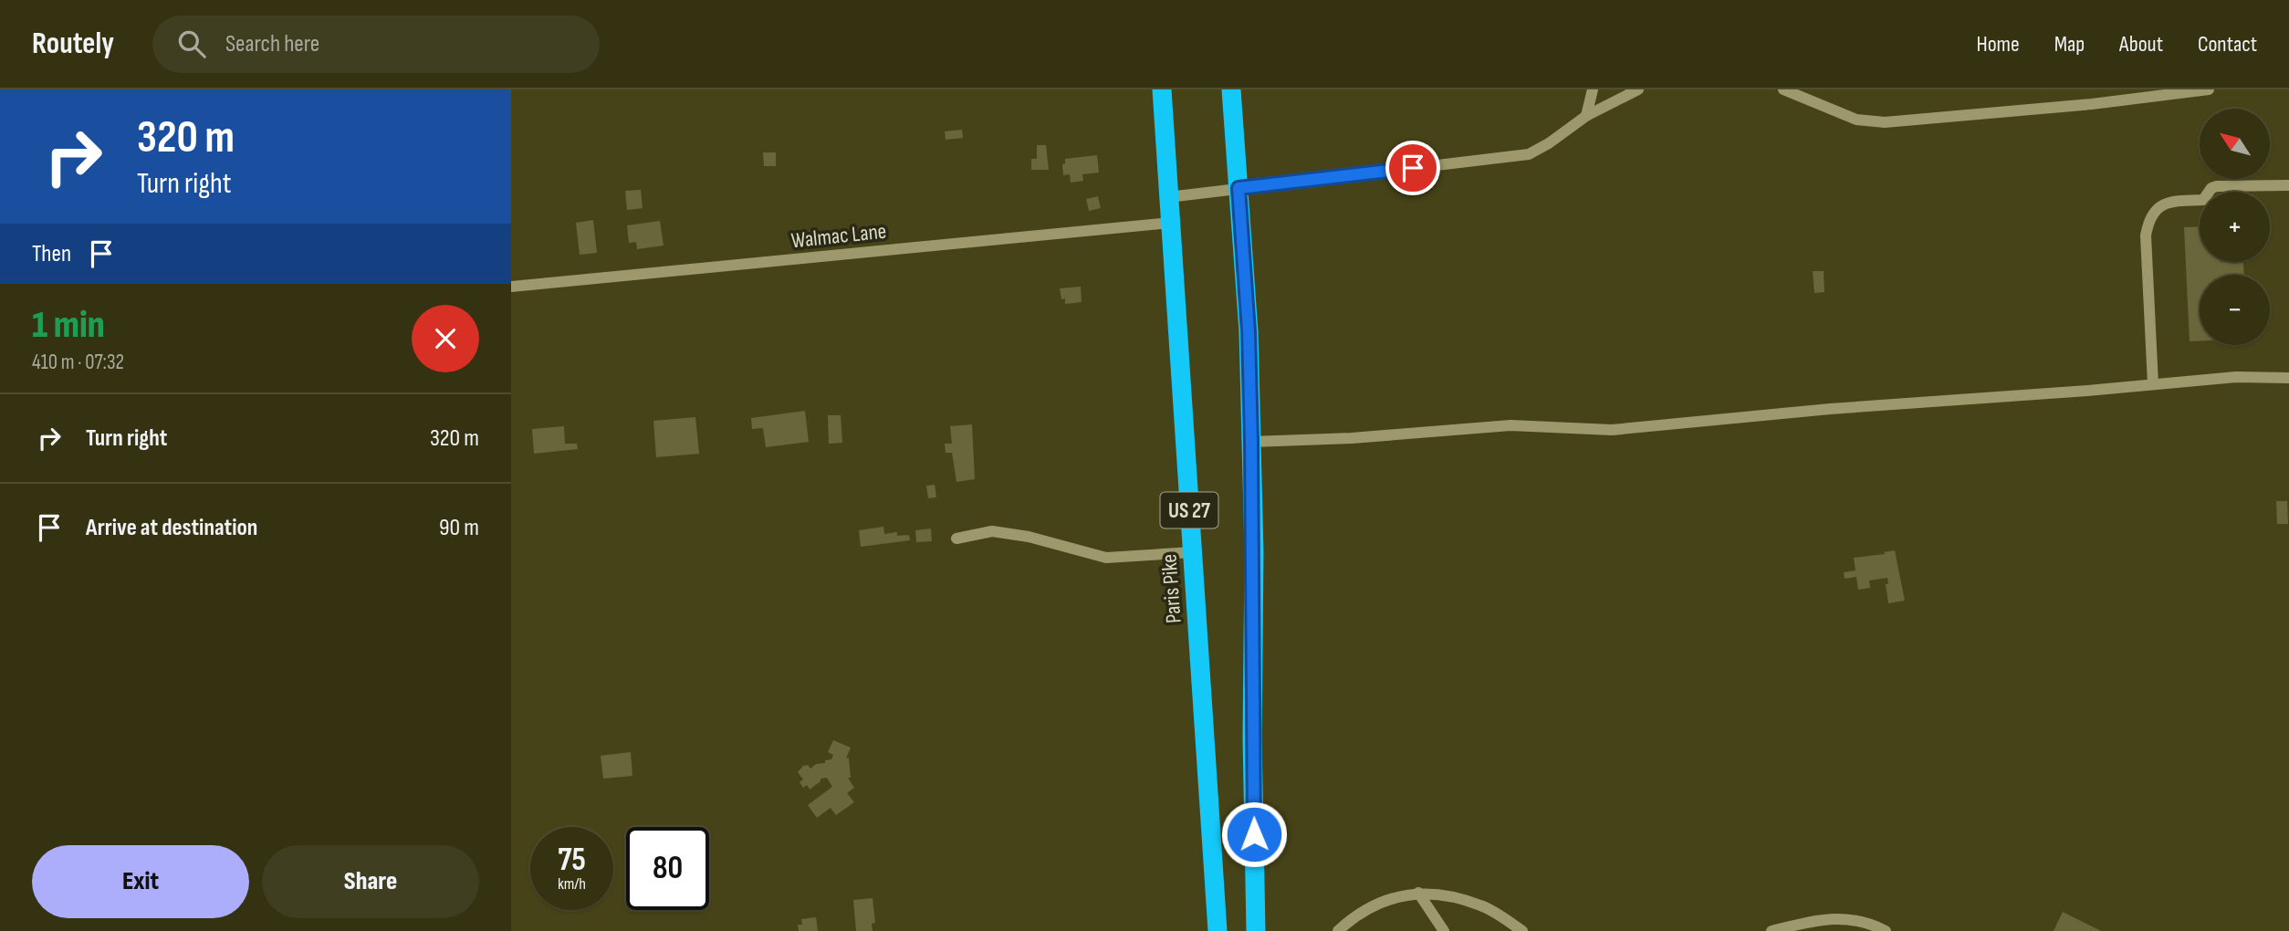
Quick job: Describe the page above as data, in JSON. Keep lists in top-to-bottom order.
{
  "streets": {
    "highway": ["US 27", "Paris Pike"],
    "street": ["Walmac Lane"]
  },
  "crossings": [
    ["Walmac Lane", "Paris Pike"]
  ],
  "north": "top left",
  "page": {
    "header": "Routely",
    "search": "Search here",
    "nav": [
      "Home",
      "Map",
      "About",
      "Contact"
    ],
    "turn": ["320 m", "Turn right"],
    "map_buttons": ["+", "−"],
    "then": "Then",
    "heading": ["1 min", "410 m · 07:32"],
    "list": [
      {
        "name": "Turn right",
        "value": "320 m"
      },
      {
        "name": "Arrive at destination",
        "value": "90 m"
      }
    ],
    "speed": "75 km/h",
    "limit": "80",
    "buttons": ["Exit", "Share"]
  }
}
